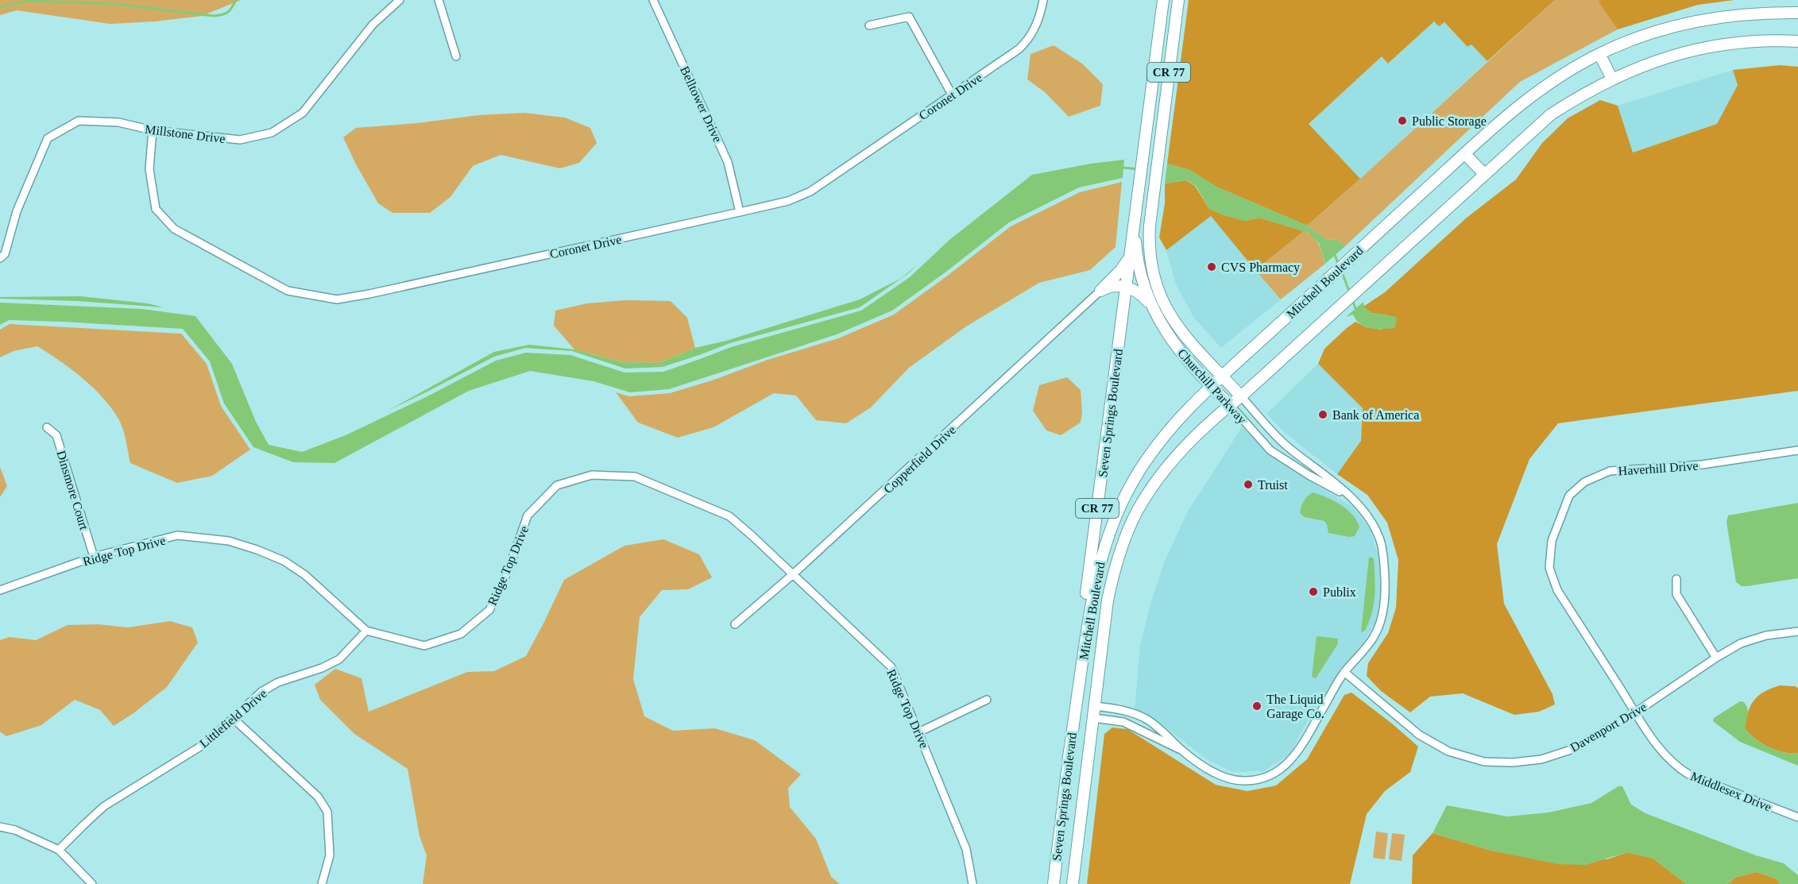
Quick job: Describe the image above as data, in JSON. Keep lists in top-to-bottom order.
{
  "streets": {
    "main road": [
      "CR 77",
      "Mitchell Boulevard",
      "Churchill Parkway",
      "Seven Springs Boulevard"
    ],
    "street": [
      "Coronet Drive",
      "Belltower Drive",
      "Millstone Drive",
      "Copperfield Drive",
      "Haverhill Drive",
      "Dinsmore Court",
      "Ridge Top Drive",
      "Littlefield Drive",
      "Davenport Drive",
      "Middlesex Drive"
    ]
  },
  "crossings": [
    ["CR 77", "Mitchell Boulevard"],
    ["CR 77", "Churchill Parkway"],
    ["CR 77", "Seven Springs Boulevard"],
    ["Coronet Drive", "Belltower Drive"],
    ["Coronet Drive", "Millstone Drive"],
    ["Mitchell Boulevard", "Churchill Parkway"],
    ["Mitchell Boulevard", "Seven Springs Boulevard"],
    ["Churchill Parkway", "Seven Springs Boulevard"],
    ["Churchill Parkway", "Davenport Drive"],
    ["Copperfield Drive", "Ridge Top Drive"],
    ["Haverhill Drive", "Davenport Drive"],
    ["Haverhill Drive", "Middlesex Drive"],
    ["Dinsmore Court", "Ridge Top Drive"],
    ["Ridge Top Drive", "Littlefield Drive"],
    ["Davenport Drive", "Middlesex Drive"]
  ],
  "places": [
    "Public Storage",
    "CVS Pharmacy",
    "Bank of America",
    "Truist",
    "Publix",
    "The Liquid Garage Co."
  ]
}
